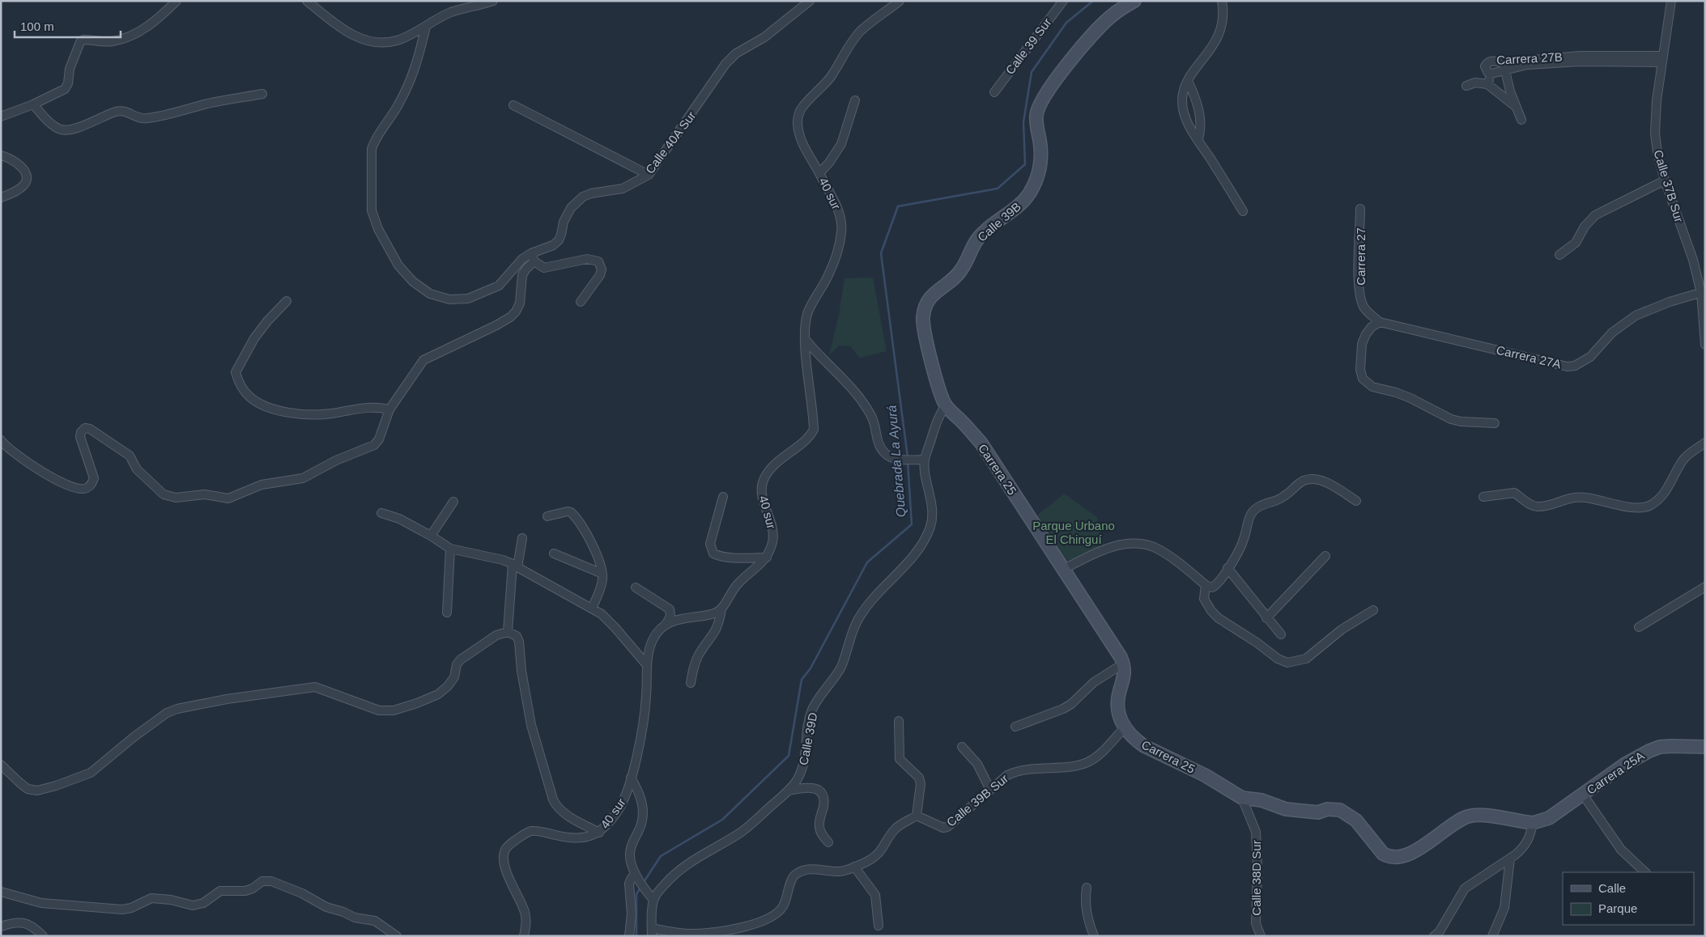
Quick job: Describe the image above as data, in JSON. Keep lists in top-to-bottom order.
{
  "streets": {
    "street": [
      "Calle 39 Sur",
      "Carrera 27B",
      "Calle 40A Sur",
      "Calle 37B Sur",
      "40 sur",
      "Calle 39B",
      "Carrera 27",
      "Carrera 27A",
      "Carrera 25",
      "Calle 39D",
      "Carrera 25A",
      "Calle 39B Sur",
      "Calle 38D Sur"
    ]
  },
  "crossings": [
    ["Carrera 27B", "Calle 37B Sur"],
    ["Calle 37B Sur", "Carrera 27A"],
    ["Calle 39B", "Carrera 25"],
    ["Carrera 27", "Carrera 27A"],
    ["Carrera 25", "Carrera 25A"],
    ["Carrera 25", "Calle 39B Sur"],
    ["Carrera 25", "Calle 38D Sur"]
  ],
  "water": ["Quebrada La Ayurá"],
  "parks": ["Parque Urbano El Chinguí"],
  "legend": ["Calle", "Parque"],
  "scale_bar": "100 m"
}
